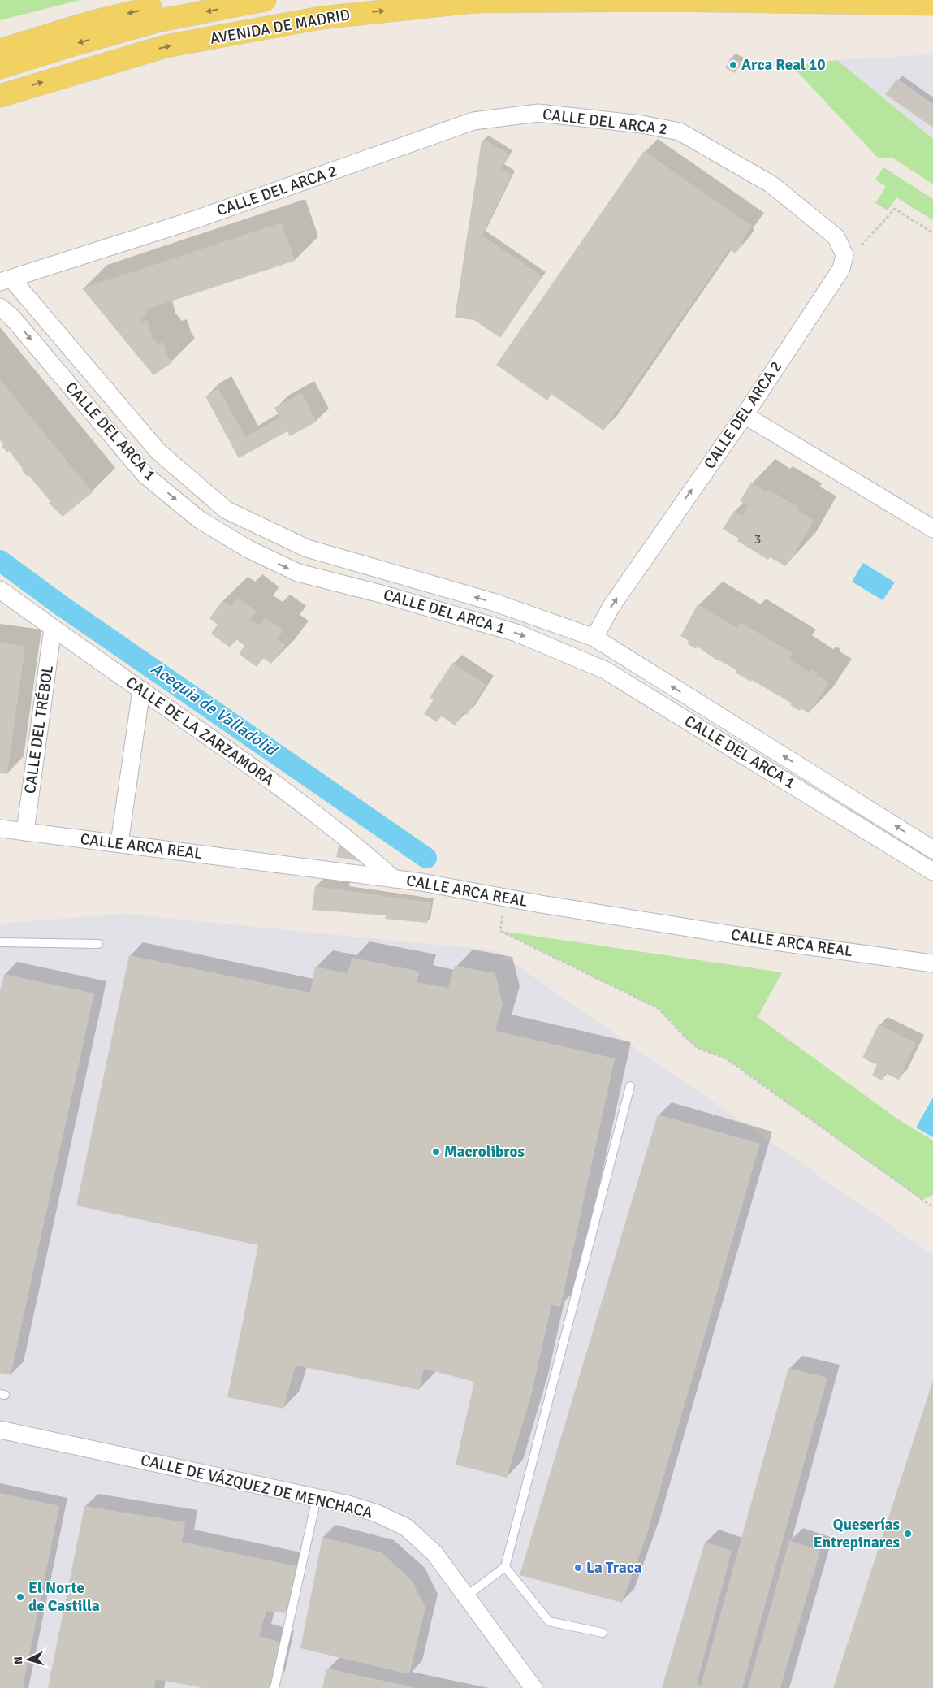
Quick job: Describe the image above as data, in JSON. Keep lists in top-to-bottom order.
{
  "streets": {
    "main road": ["AVENIDA DE MADRID"],
    "street": [
      "CALLE DEL ARCA 2",
      "CALLE DEL ARCA 1",
      "CALLE DEL TRÉBOL",
      "CALLE DE LA ZARZAMORA",
      "CALLE ARCA REAL",
      "CALLE DE VÁZQUEZ DE MENCHACA"
    ]
  },
  "crossings": [
    ["CALLE DEL ARCA 2", "CALLE DEL ARCA 1"],
    ["CALLE DEL TRÉBOL", "CALLE DE LA ZARZAMORA"],
    ["CALLE DEL TRÉBOL", "CALLE ARCA REAL"],
    ["CALLE DE LA ZARZAMORA", "CALLE ARCA REAL"]
  ],
  "water": ["Acequia de Valladolid"],
  "places": [
    "Arca Real 10",
    "Macrolibros",
    "Queserías Entrepinares",
    "La Traca",
    "El Norte de Castilla"
  ],
  "house_numbers": ["3"],
  "north": "left"
}
